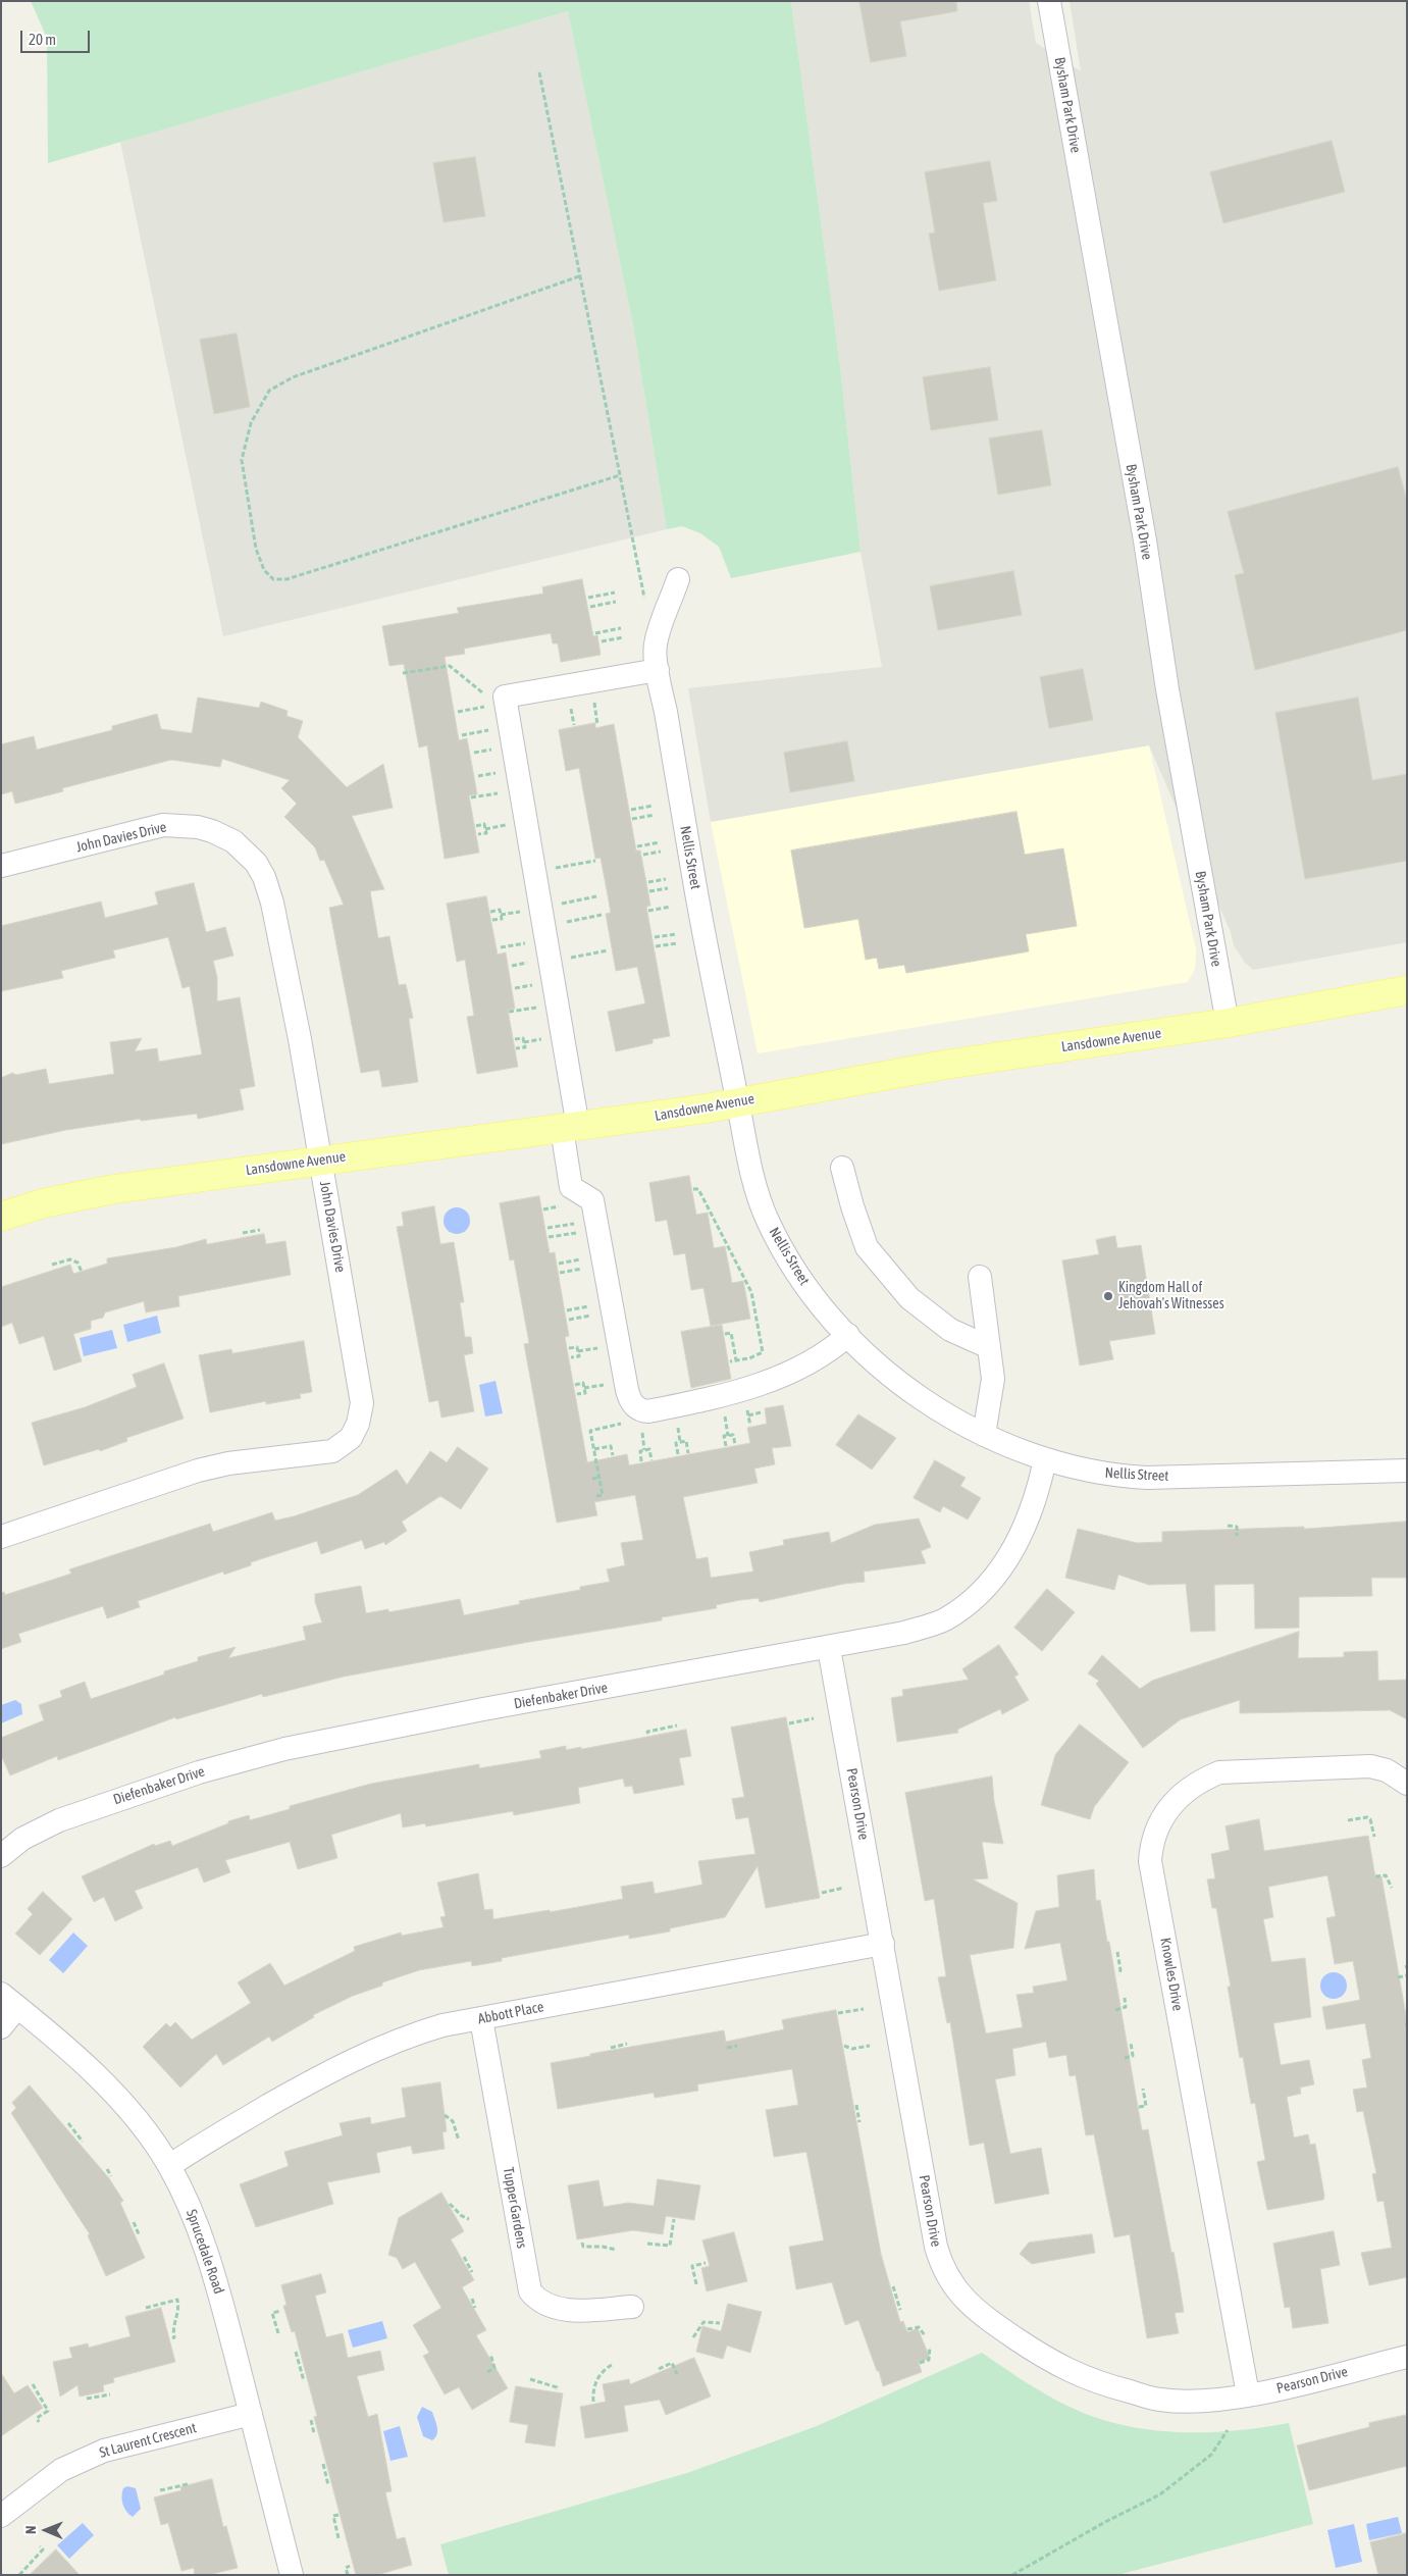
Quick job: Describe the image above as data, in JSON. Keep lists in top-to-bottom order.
{
  "streets": {
    "main road": ["Lansdowne Avenue"],
    "street": [
      "Bysham Park Drive",
      "John Davies Drive",
      "Nellis Street",
      "Diefenbaker Drive",
      "Pearson Drive",
      "Knowles Drive",
      "Abbott Place",
      "Tupper Gardens",
      "Sprucedale Road",
      "St Laurent Crescent"
    ]
  },
  "crossings": [
    ["Bysham Park Drive", "Lansdowne Avenue"],
    ["John Davies Drive", "Lansdowne Avenue"],
    ["Nellis Street", "Lansdowne Avenue"],
    ["Nellis Street", "Diefenbaker Drive"],
    ["Diefenbaker Drive", "Pearson Drive"],
    ["Pearson Drive", "Knowles Drive"],
    ["Pearson Drive", "Abbott Place"],
    ["Abbott Place", "Tupper Gardens"],
    ["Abbott Place", "Sprucedale Road"],
    ["Sprucedale Road", "St Laurent Crescent"]
  ],
  "places": ["Kingdom Hall of Jehovah's Witnesses"],
  "scale_bar": "20 m",
  "north": "left"
}
